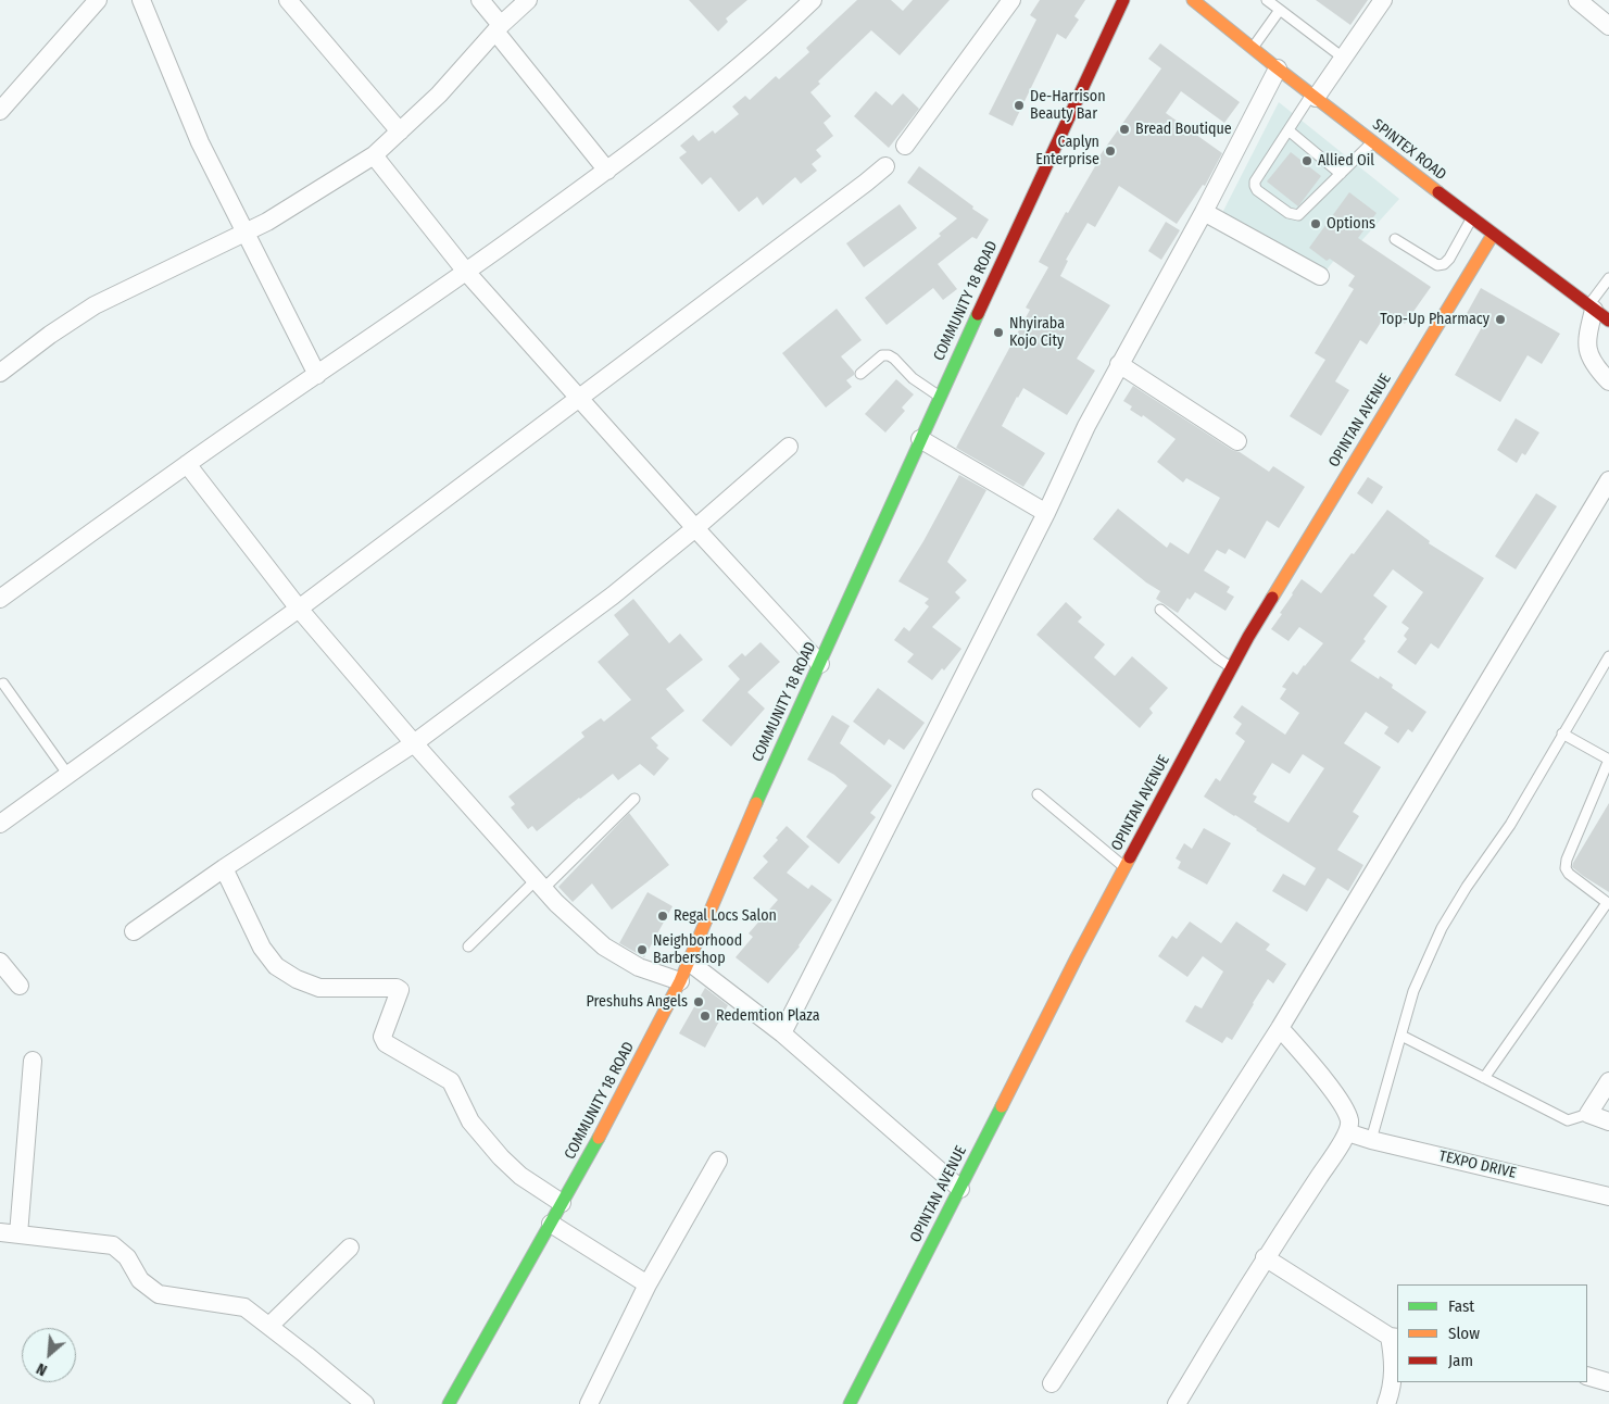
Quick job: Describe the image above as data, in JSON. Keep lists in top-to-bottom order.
{
  "streets": {
    "main road": ["SPINTEX ROAD", "COMMUNITY 18 ROAD", "OPINTAN AVENUE"],
    "street": ["TEXPO DRIVE"]
  },
  "crossings": [
    ["SPINTEX ROAD", "OPINTAN AVENUE"]
  ],
  "places": [
    "De-Harrison Beauty Bar",
    "Bread Boutique",
    "Caplyn Enterprise",
    "Allied Oil",
    "Options",
    "Top-Up Pharmacy",
    "Nhyiraba Kojo City",
    "Regal Locs Salon",
    "Neighborhood Barbershop",
    "Preshuhs Angels",
    "Redemtion Plaza"
  ],
  "legend": ["Fast", "Slow", "Jam"],
  "north": "bottom left"
}
